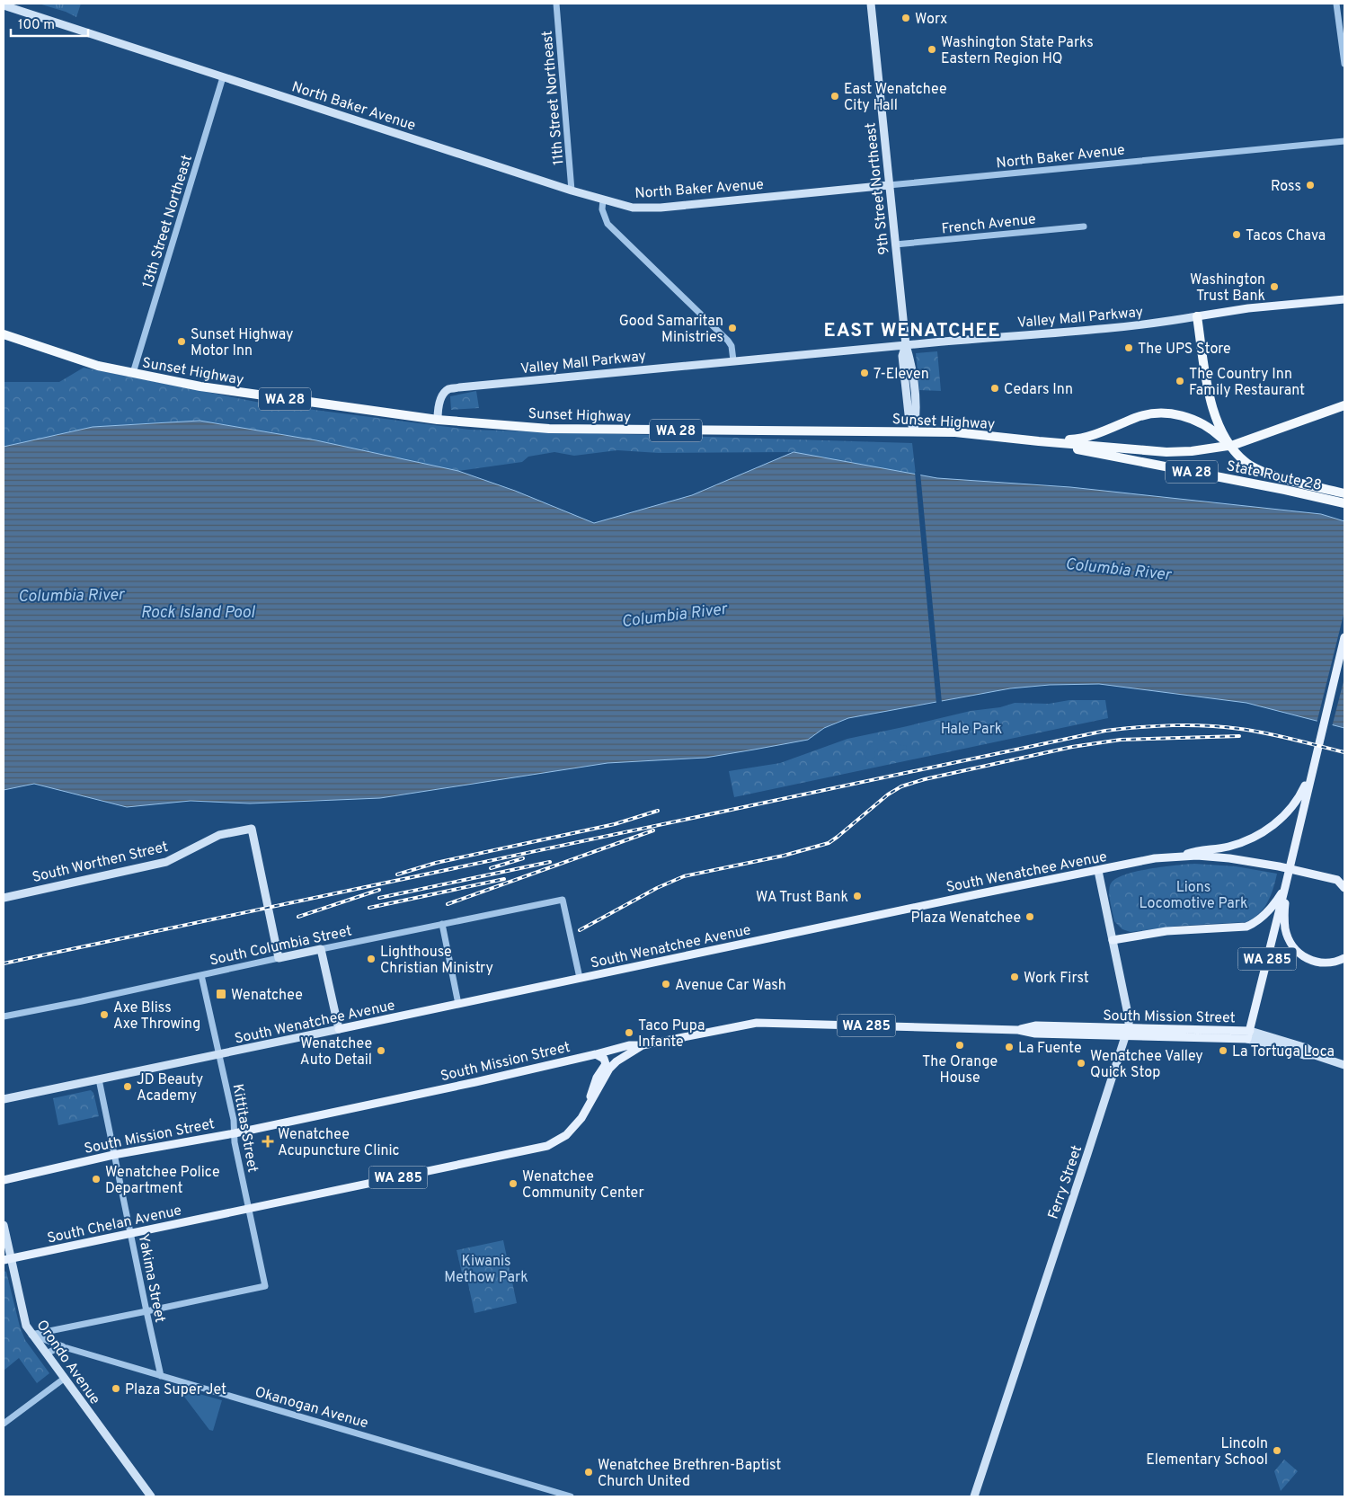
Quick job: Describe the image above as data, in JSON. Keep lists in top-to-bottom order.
{
  "streets": {
    "highway": ["Sunset Highway", "WA 28", "State Route 28"],
    "main road": [
      "North Baker Avenue",
      "9th Street Northeast",
      "Valley Mall Parkway",
      "South Worthen Street",
      "South Wenatchee Avenue",
      "South Columbia Street",
      "WA 285",
      "South Mission Street",
      "Ferry Street",
      "South Chelan Avenue",
      "Orondo Avenue"
    ],
    "street": [
      "11th Street Northeast",
      "13th Street Northeast",
      "French Avenue",
      "Kittitas Street",
      "Yakima Street",
      "Okanogan Avenue"
    ]
  },
  "crossings": [
    ["11th Street Northeast", "North Baker Avenue"],
    ["North Baker Avenue", "9th Street Northeast"],
    ["North Baker Avenue", "13th Street Northeast"],
    ["9th Street Northeast", "French Avenue"],
    ["9th Street Northeast", "Valley Mall Parkway"],
    ["9th Street Northeast", "Sunset Highway"],
    ["13th Street Northeast", "Sunset Highway"],
    ["Valley Mall Parkway", "Sunset Highway"],
    ["Sunset Highway", "State Route 28"],
    ["South Worthen Street", "South Columbia Street"],
    ["South Wenatchee Avenue", "South Columbia Street"],
    ["South Wenatchee Avenue", "Kittitas Street"],
    ["South Wenatchee Avenue", "Ferry Street"],
    ["South Wenatchee Avenue", "Yakima Street"],
    ["South Columbia Street", "Kittitas Street"],
    ["WA 285", "South Mission Street"],
    ["WA 285", "South Chelan Avenue"],
    ["South Mission Street", "Kittitas Street"],
    ["South Mission Street", "Ferry Street"],
    ["South Mission Street", "Yakima Street"],
    ["Kittitas Street", "South Chelan Avenue"],
    ["Kittitas Street", "Yakima Street"],
    ["South Chelan Avenue", "Yakima Street"],
    ["South Chelan Avenue", "Orondo Avenue"],
    ["Yakima Street", "Okanogan Avenue"],
    ["Orondo Avenue", "Okanogan Avenue"]
  ],
  "districts": ["EAST WENATCHEE"],
  "water": ["Columbia River", "Rock Island Pool"],
  "parks": ["Hale Park", "Lions Locomotive Park", "Kiwanis Methow Park"],
  "places": {
    "other": [
      "Worx",
      "Washington State Parks Eastern Region HQ",
      "East Wenatchee City Hall",
      "Ross",
      "Tacos Chava",
      "Washington Trust Bank",
      "Good Samaritan Ministries",
      "Sunset Highway Motor Inn",
      "The UPS Store",
      "7-Eleven",
      "The Country Inn Family Restaurant",
      "Cedars Inn",
      "WA Trust Bank",
      "Plaza Wenatchee",
      "Lighthouse Christian Ministry",
      "Work First",
      "Avenue Car Wash",
      "Axe Bliss Axe Throwing",
      "Taco Pupa Infante",
      "The Orange House",
      "La Fuente",
      "Wenatchee Auto Detail",
      "La Tortuga Loca",
      "Wenatchee Valley Quick Stop",
      "JD Beauty Academy",
      "Wenatchee Police Department",
      "Wenatchee Community Center",
      "Plaza Super Jet",
      "Lincoln Elementary School",
      "Wenatchee Brethren-Baptist Church United"
    ],
    "transit": ["Wenatchee"],
    "health": ["Wenatchee Acupuncture Clinic"]
  },
  "scale_bar": "100 m"
}
